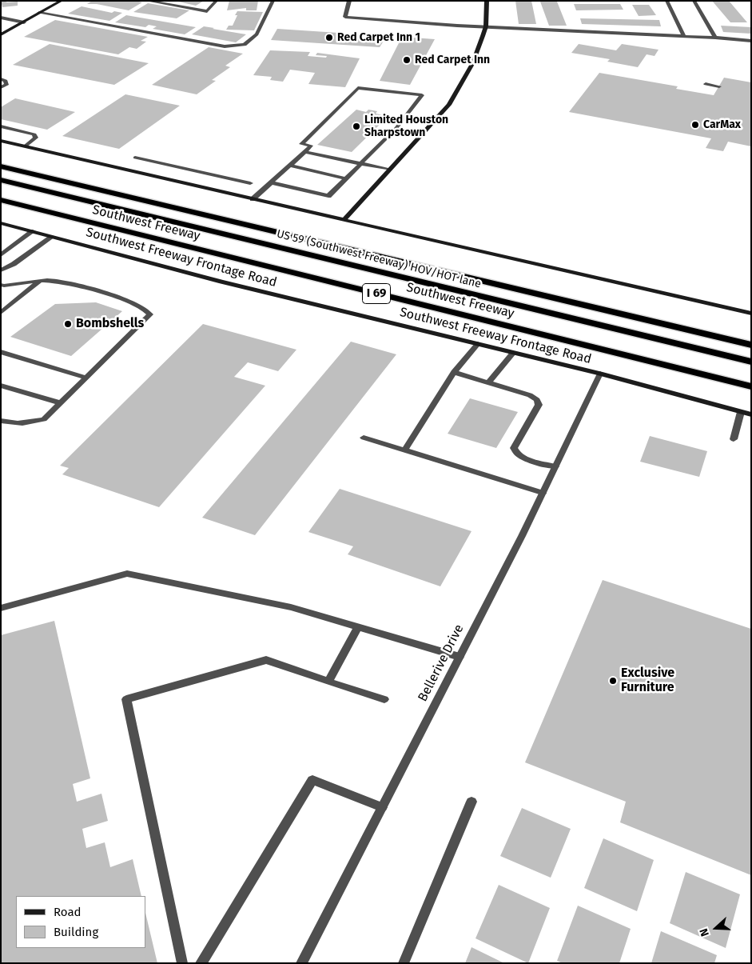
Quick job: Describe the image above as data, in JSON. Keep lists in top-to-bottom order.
{
  "streets": {
    "highway": ["Southwest Freeway", "US 59 (Southwest Freeway) HOV/HOT lane", "I 69"],
    "main road": ["Southwest Freeway Frontage Road"],
    "street": ["Bellerive Drive"]
  },
  "crossings": [
    ["Southwest Freeway Frontage Road", "Bellerive Drive"]
  ],
  "places": [
    "Red Carpet Inn 1",
    "Red Carpet Inn",
    "CarMax",
    "Limited Houston Sharpstown",
    "Bombshells",
    "Exclusive Furniture"
  ],
  "legend": ["Road", "Building"],
  "north": "left"
}
